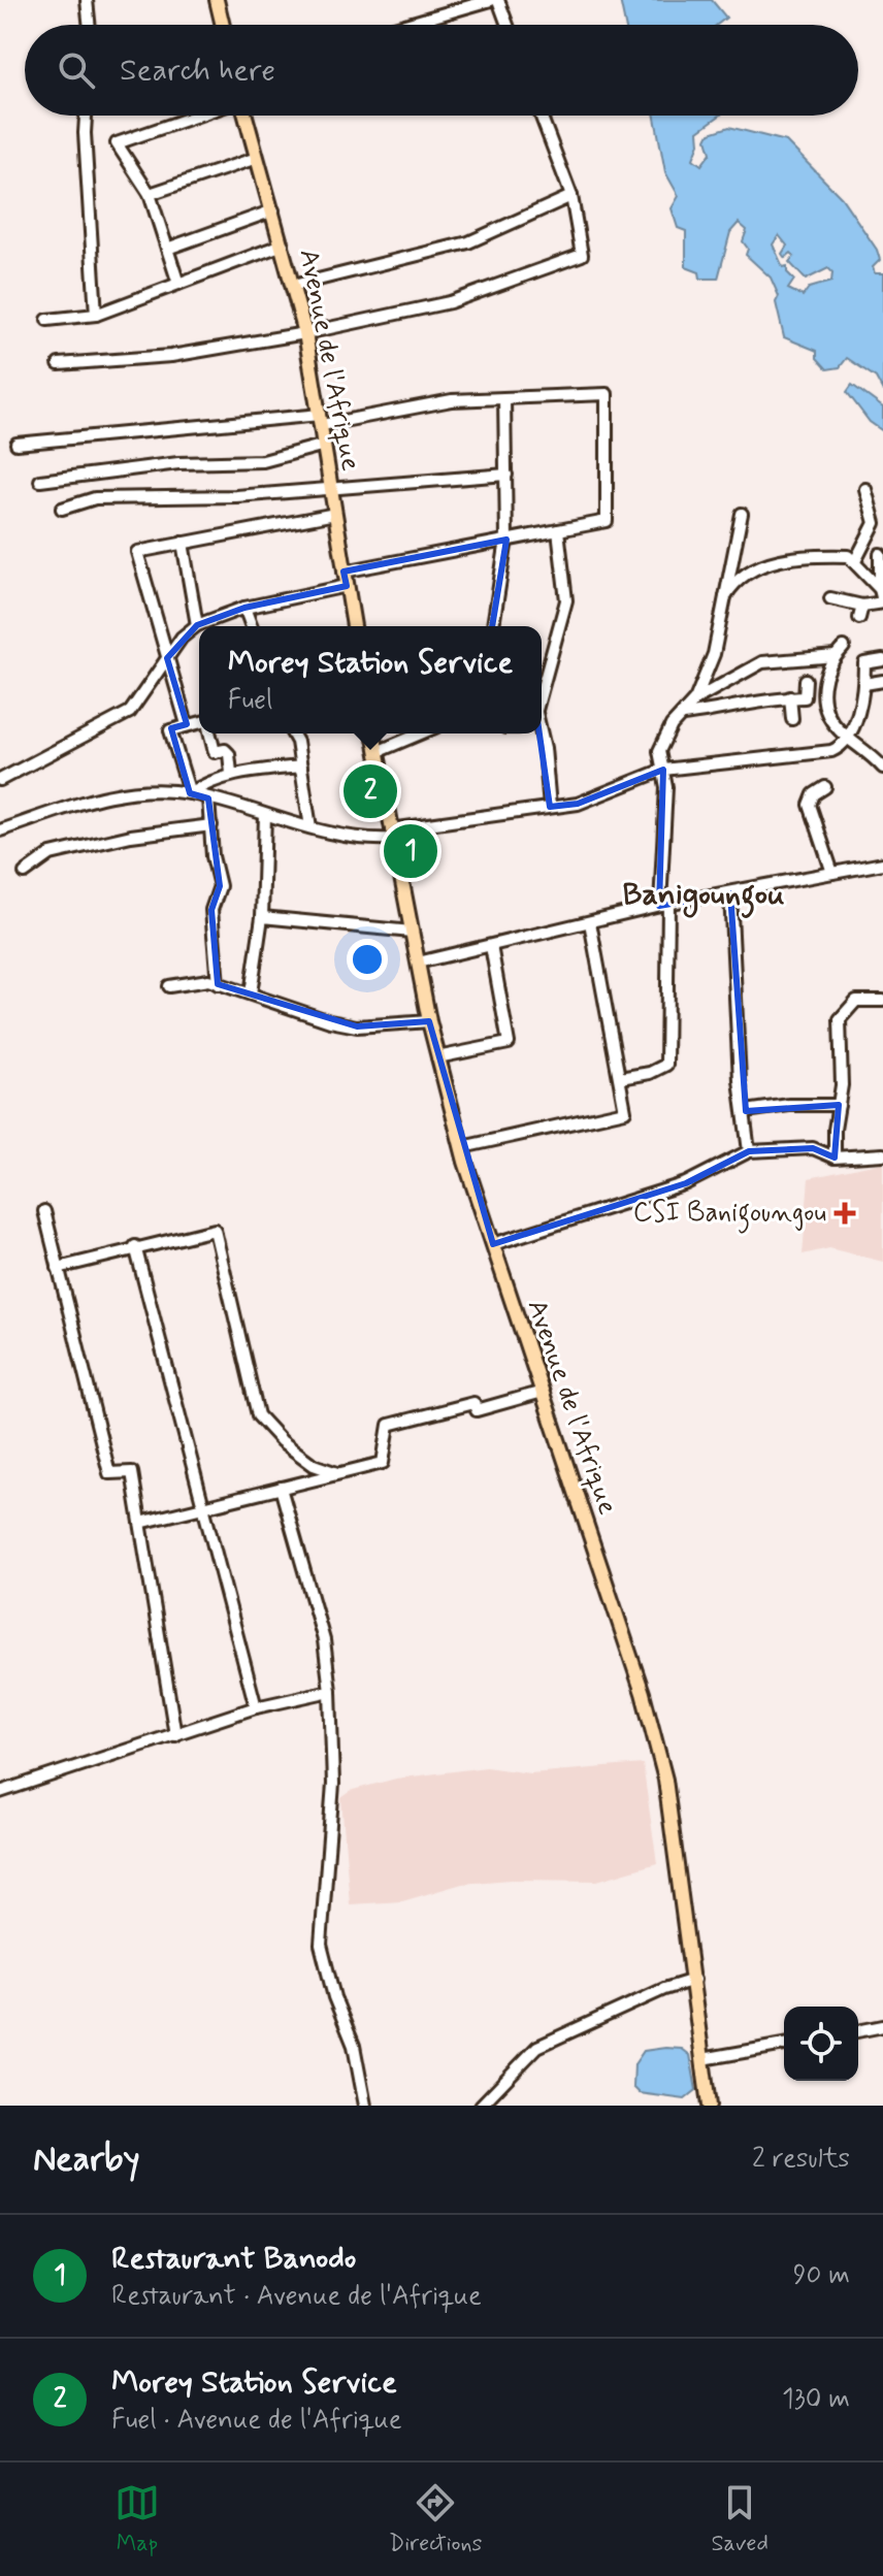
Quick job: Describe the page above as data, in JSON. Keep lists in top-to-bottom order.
{
  "streets": {
    "main road": ["Avenue de l'Afrique"]
  },
  "districts": ["Banigoungou"],
  "places": {
    "health": ["CSI Banigoungou"]
  },
  "page": {
    "search": "Search here",
    "popup": ["Morey Station Service", "Fuel"],
    "pins": ["2", "1"],
    "heading": ["Nearby", "2 results"],
    "list": [
      {
        "mark": "1",
        "name": "Restaurant Banodo",
        "note": "Restaurant · Avenue de l'Afrique",
        "value": "90 m"
      },
      {
        "mark": "2",
        "name": "Morey Station Service",
        "note": "Fuel · Avenue de l'Afrique",
        "value": "130 m"
      }
    ],
    "nav": ["Map", "Directions", "Saved"]
  }
}
